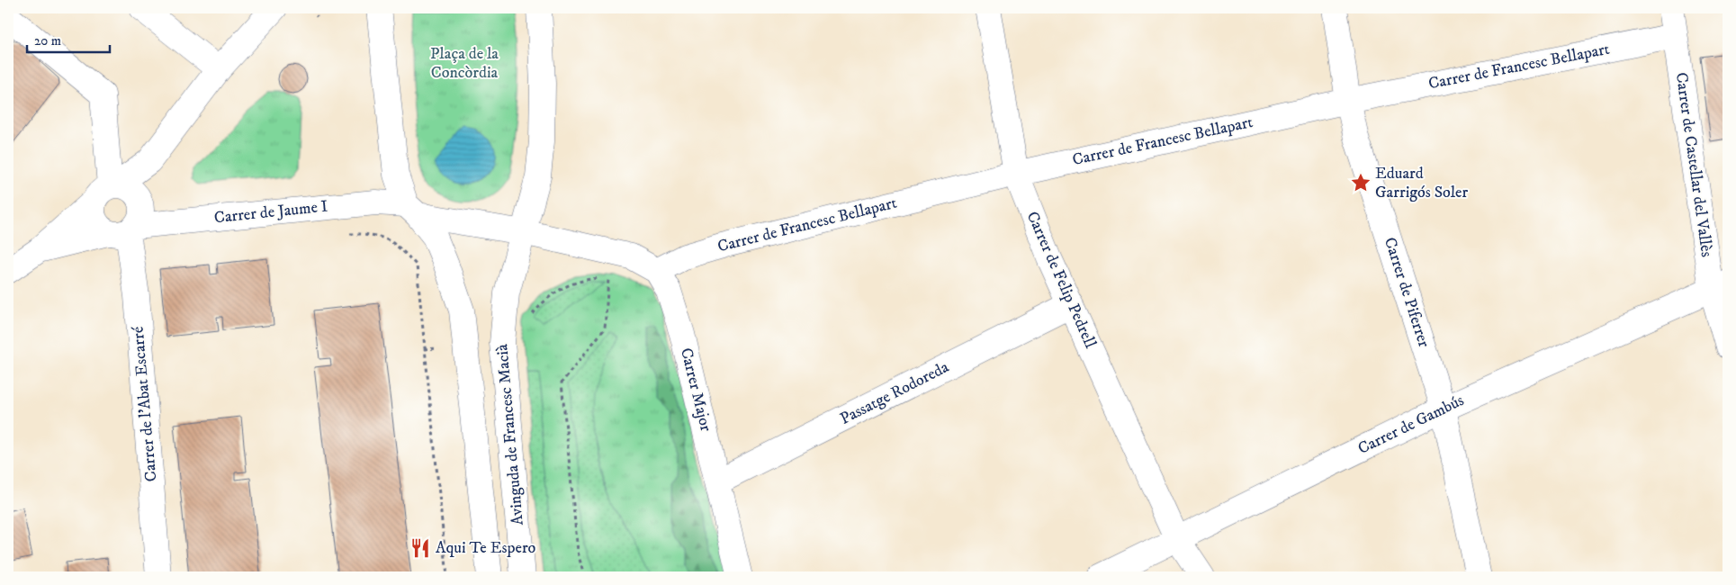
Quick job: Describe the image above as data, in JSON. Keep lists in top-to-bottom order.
{
  "streets": {
    "street": [
      "Carrer de Francesc Bellapart",
      "Carrer de Castellar del Vallès",
      "Carrer de Jaume I",
      "Carrer de Felip Pedrell",
      "Carrer de Piferrer",
      "Carrer Major",
      "Passatge Rodoreda",
      "Carrer de l'Abat Escarré",
      "Carrer de Gambús",
      "Avinguda de Francesc Macià"
    ]
  },
  "crossings": [
    ["Carrer de Francesc Bellapart", "Carrer de Castellar del Vallès"],
    ["Carrer de Francesc Bellapart", "Carrer de Felip Pedrell"],
    ["Carrer de Francesc Bellapart", "Carrer de Piferrer"],
    ["Carrer de Francesc Bellapart", "Carrer Major"],
    ["Carrer de Castellar del Vallès", "Carrer de Gambús"],
    ["Carrer de Jaume I", "Carrer de l'Abat Escarré"],
    ["Carrer de Felip Pedrell", "Passatge Rodoreda"],
    ["Carrer de Felip Pedrell", "Carrer de Gambús"],
    ["Carrer de Piferrer", "Carrer de Gambús"],
    ["Carrer Major", "Passatge Rodoreda"],
    ["Carrer Major", "Avinguda de Francesc Macià"]
  ],
  "parks": ["Plaça de la Concòrdia"],
  "places": {
    "place": ["Eduard Garrigós Soler"],
    "restaurant": ["Aqui Te Espero"]
  },
  "scale_bar": "20 m"
}
